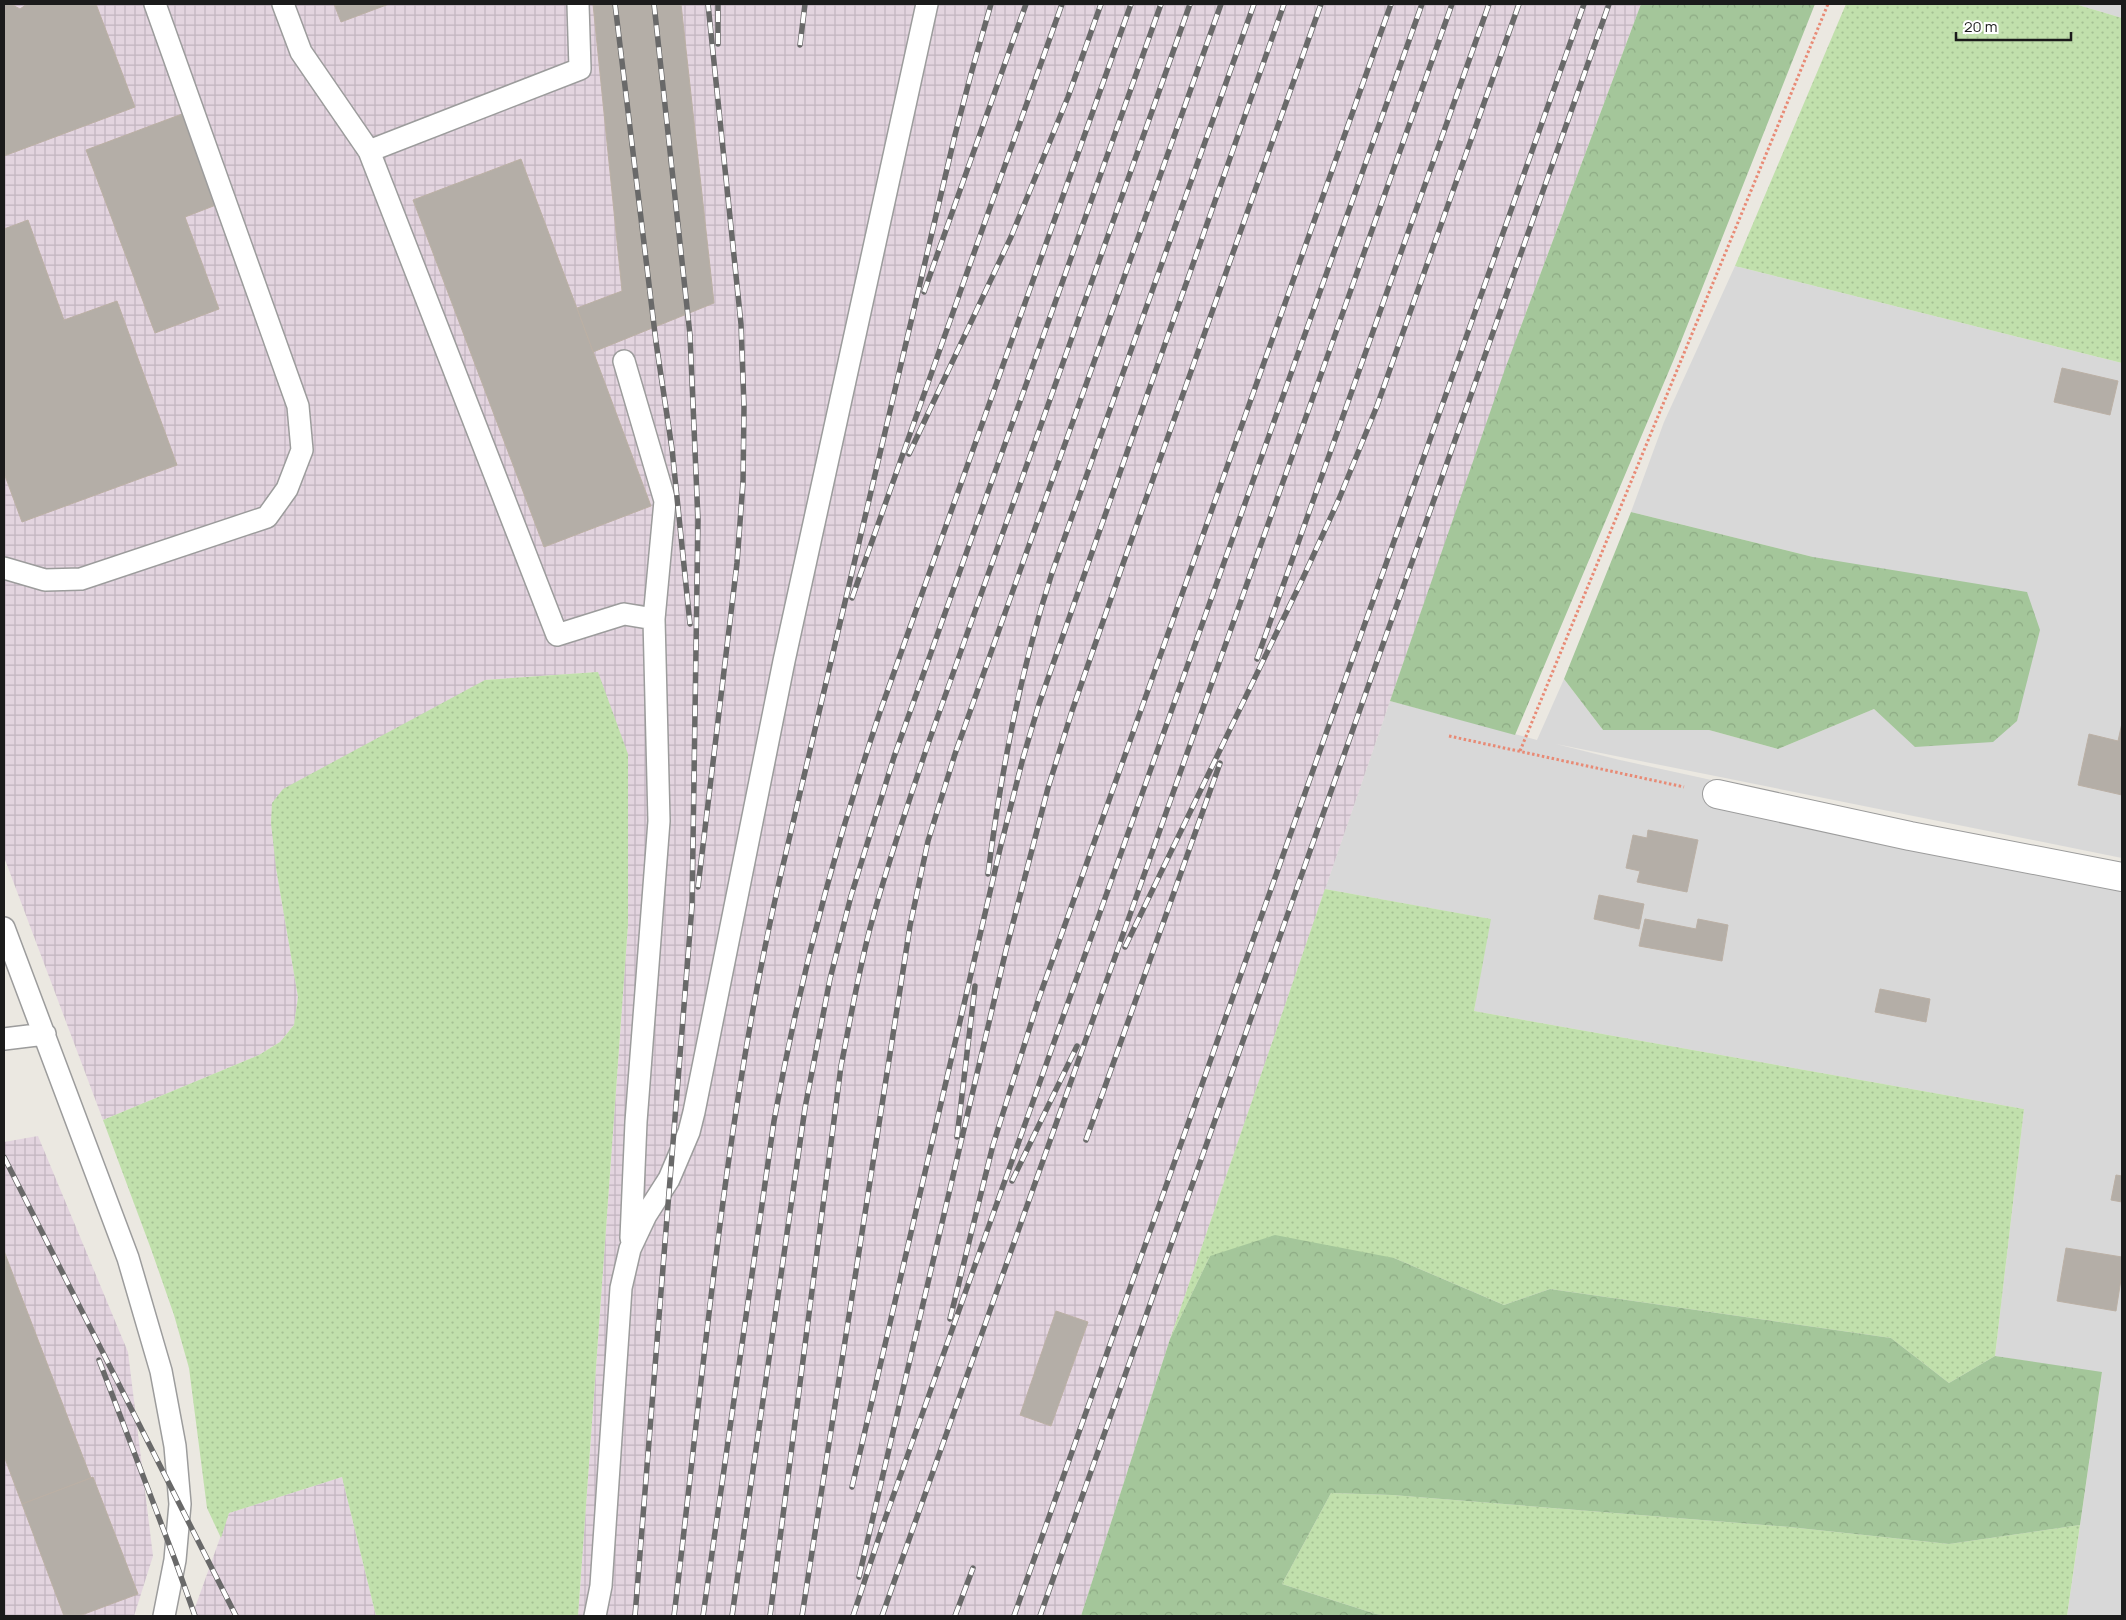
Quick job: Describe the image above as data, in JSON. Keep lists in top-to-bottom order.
{
  "scale_bar": "20 m"
}
